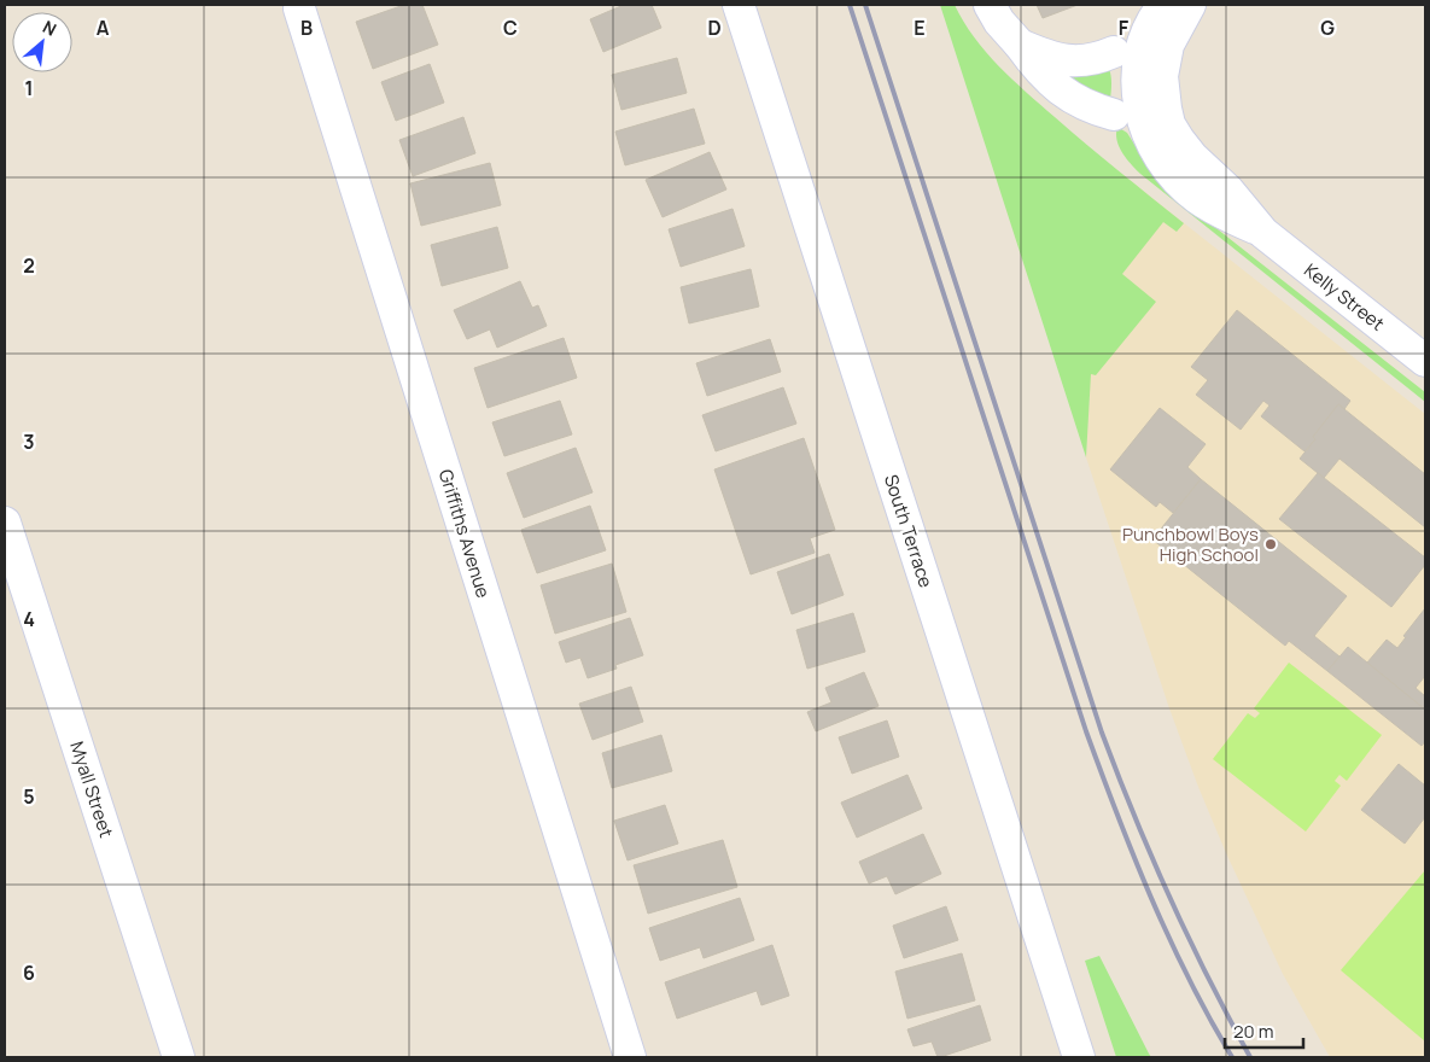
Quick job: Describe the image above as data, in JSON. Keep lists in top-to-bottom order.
{
  "streets": {
    "street": [
      "Kelly Street",
      "South Terrace",
      "Griffiths Avenue",
      "Myall Street"
    ]
  },
  "places": ["Punchbowl Boys High School"],
  "scale_bar": "20 m",
  "north": "top right",
  "grid": {
    "columns": [
      "A",
      "B",
      "C",
      "D",
      "E",
      "F",
      "G"
    ],
    "rows": [
      "1",
      "2",
      "3",
      "4",
      "5",
      "6"
    ]
  }
}
